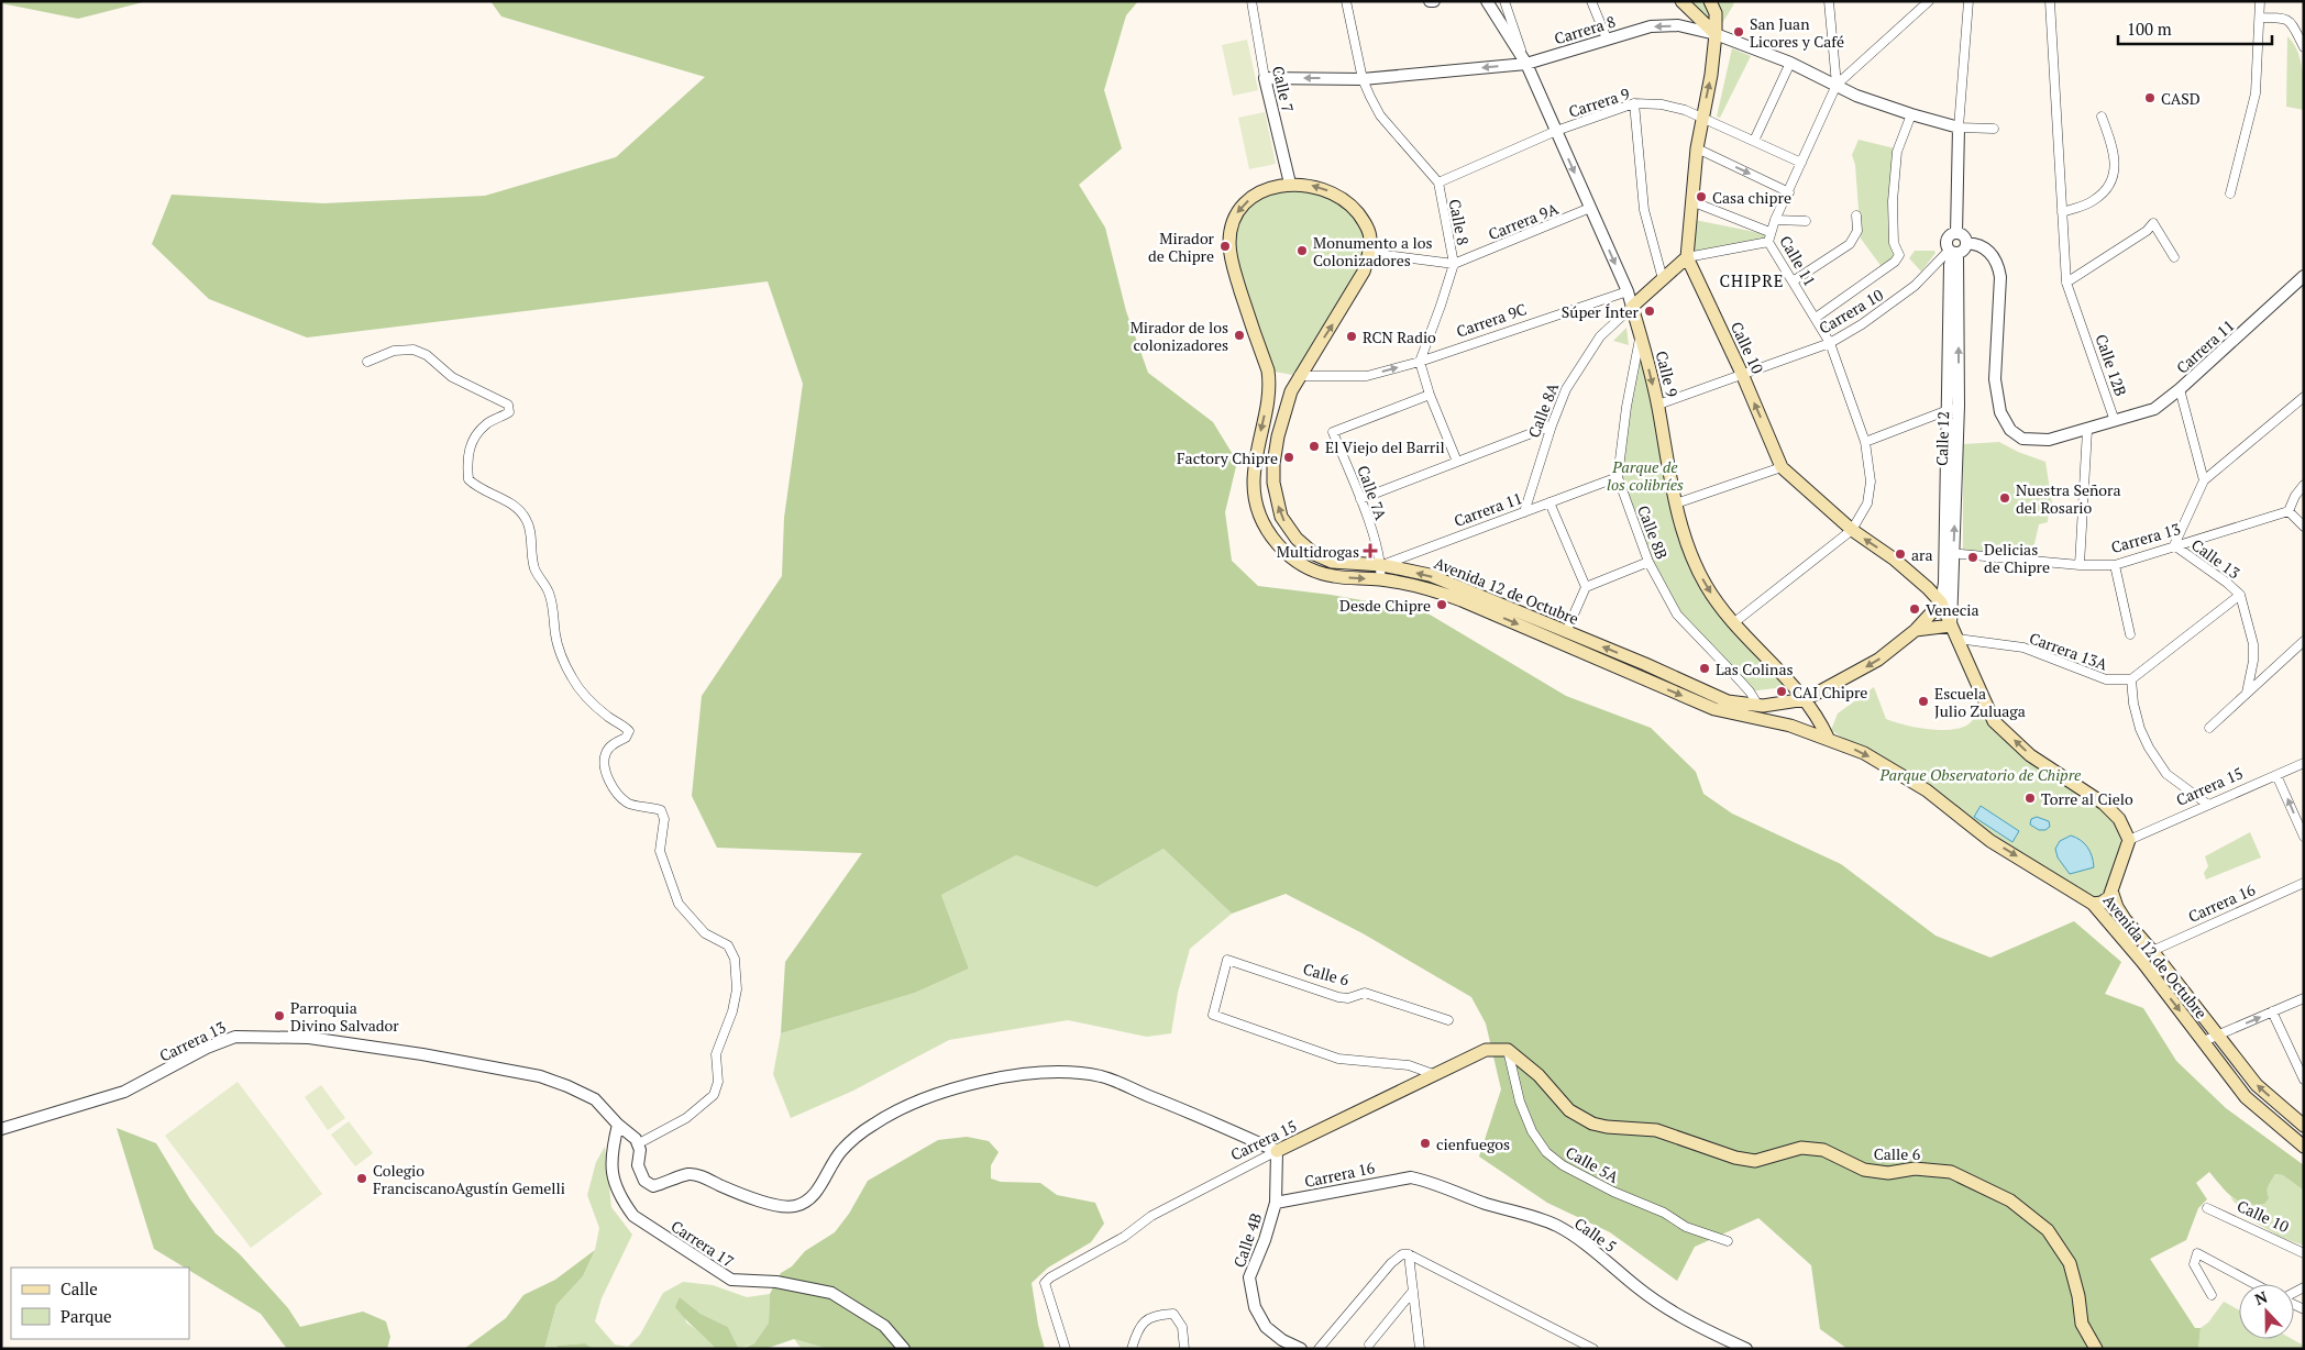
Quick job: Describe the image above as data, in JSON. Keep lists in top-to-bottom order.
{
  "streets": {
    "main road": [
      "Calle 10",
      "Calle 9",
      "Avenida 12 de Octubre",
      "Carrera 15",
      "Calle 6"
    ],
    "street": [
      "Carrera 8",
      "Calle 7",
      "Carrera 9",
      "Carrera 9A",
      "Calle 8",
      "Calle 11",
      "Carrera 10",
      "Carrera 9C",
      "Carrera 11",
      "Calle 12B",
      "Calle 8A",
      "Calle 12",
      "Calle 7A",
      "Calle 8B",
      "Carrera 13",
      "Calle 13",
      "Carrera 13A",
      "Carrera 16",
      "Calle 5A",
      "Calle 5",
      "Calle 4B",
      "Carrera 17"
    ]
  },
  "crossings": [
    ["Carrera 8", "Calle 7"],
    ["Carrera 8", "Calle 8"],
    ["Carrera 8", "Calle 11"],
    ["Carrera 8", "Calle 10"],
    ["Carrera 8", "Calle 9"],
    ["Calle 7", "Avenida 12 de Octubre"],
    ["Carrera 9", "Calle 8"],
    ["Carrera 9", "Calle 11"],
    ["Carrera 9", "Calle 10"],
    ["Carrera 9", "Calle 9"],
    ["Carrera 9A", "Calle 8"],
    ["Carrera 9A", "Calle 9"],
    ["Carrera 9A", "Avenida 12 de Octubre"],
    ["Calle 8", "Carrera 9C"],
    ["Calle 11", "Carrera 10"],
    ["Calle 11", "Calle 10"],
    ["Carrera 10", "Calle 10"],
    ["Carrera 10", "Calle 12B"],
    ["Carrera 10", "Calle 9"],
    ["Carrera 10", "Calle 12"],
    ["Carrera 9C", "Calle 9"],
    ["Carrera 9C", "Avenida 12 de Octubre"],
    ["Carrera 11", "Calle 12B"],
    ["Carrera 11", "Calle 8A"],
    ["Carrera 11", "Calle 7A"],
    ["Carrera 11", "Calle 8B"],
    ["Carrera 11", "Avenida 12 de Octubre"],
    ["Calle 10", "Calle 12"],
    ["Calle 10", "Avenida 12 de Octubre"],
    ["Calle 12B", "Calle 12"],
    ["Calle 9", "Calle 8A"],
    ["Calle 9", "Calle 8B"],
    ["Calle 9", "Avenida 12 de Octubre"],
    ["Calle 12", "Carrera 13"],
    ["Calle 12", "Avenida 12 de Octubre"],
    ["Calle 7A", "Avenida 12 de Octubre"],
    ["Calle 8B", "Avenida 12 de Octubre"],
    ["Carrera 13", "Calle 13"],
    ["Carrera 13", "Carrera 17"],
    ["Avenida 12 de Octubre", "Carrera 15"],
    ["Avenida 12 de Octubre", "Carrera 16"],
    ["Carrera 15", "Calle 6"],
    ["Carrera 15", "Calle 5A"],
    ["Carrera 15", "Calle 4B"],
    ["Carrera 16", "Calle 5"],
    ["Carrera 16", "Calle 4B"],
    ["Calle 6", "Calle 5A"]
  ],
  "one_way": ["Carrera 8", "Carrera 9C"],
  "districts": ["CHIPRE"],
  "parks": ["Parque de los colibríes", "Parque Observatorio de Chipre"],
  "places": {
    "other": [
      "San Juan Licores y Café",
      "CASD",
      "Casa chipre",
      "Mirador de Chipre",
      "Monumento a los Colonizadores",
      "Súper Ínter",
      "Mirador de los colonizadores",
      "RCN Radio",
      "El Viejo del Barril",
      "Factory Chipre",
      "Nuestra Señora del Rosario",
      "ara",
      "Delicias de Chipre",
      "Desde Chipre",
      "Venecia",
      "Las Colinas",
      "CAI Chipre",
      "Escuela Julio Zuluaga",
      "Torre al Cielo",
      "Parroquia Divino Salvador",
      "cienfuegos",
      "Colegio FranciscanoAgustín Gemelli"
    ],
    "health": ["Multidrogas"]
  },
  "legend": ["Calle", "Parque"],
  "scale_bar": "100 m",
  "north": "top"
}
